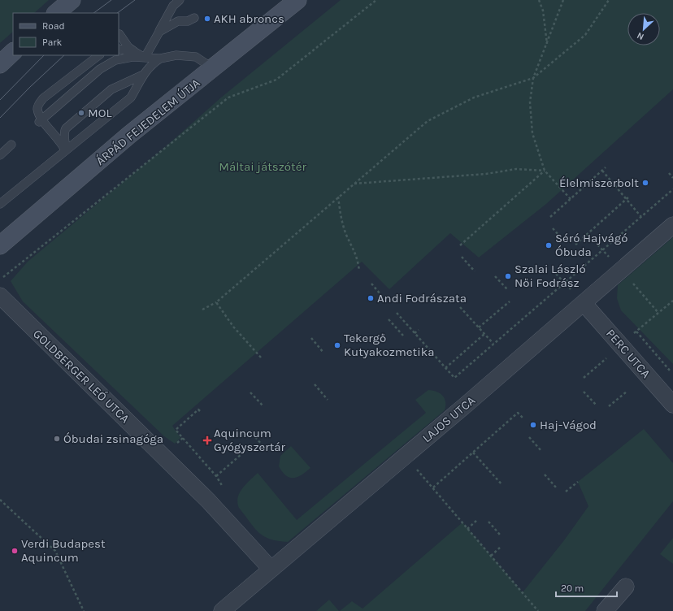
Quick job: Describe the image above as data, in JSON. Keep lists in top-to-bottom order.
{
  "streets": {
    "street": [
      "ÁRPÁD FEJEDELEM ÚTJA",
      "PERC UTCA",
      "GOLDBERGER LEÓ UTCA",
      "LAJOS UTCA"
    ]
  },
  "crossings": [
    ["PERC UTCA", "LAJOS UTCA"],
    ["GOLDBERGER LEÓ UTCA", "LAJOS UTCA"]
  ],
  "parks": ["Máltai játszótér"],
  "places": {
    "other": [
      "AKH abroncs",
      "MOL",
      "Élelmiszerbolt",
      "Séró Hajvágó Óbuda",
      "Szalai László Női Fodrász",
      "Andi Fodrászata",
      "Tekergő Kutyakozmetika",
      "Haj-Vágod",
      "Óbudai zsinagóga",
      "Verdi Budapest Aquincum"
    ],
    "health": ["Aquincum Gyógyszertár"]
  },
  "legend": ["Road", "Park"],
  "scale_bar": "20 m",
  "north": "bottom left"
}
